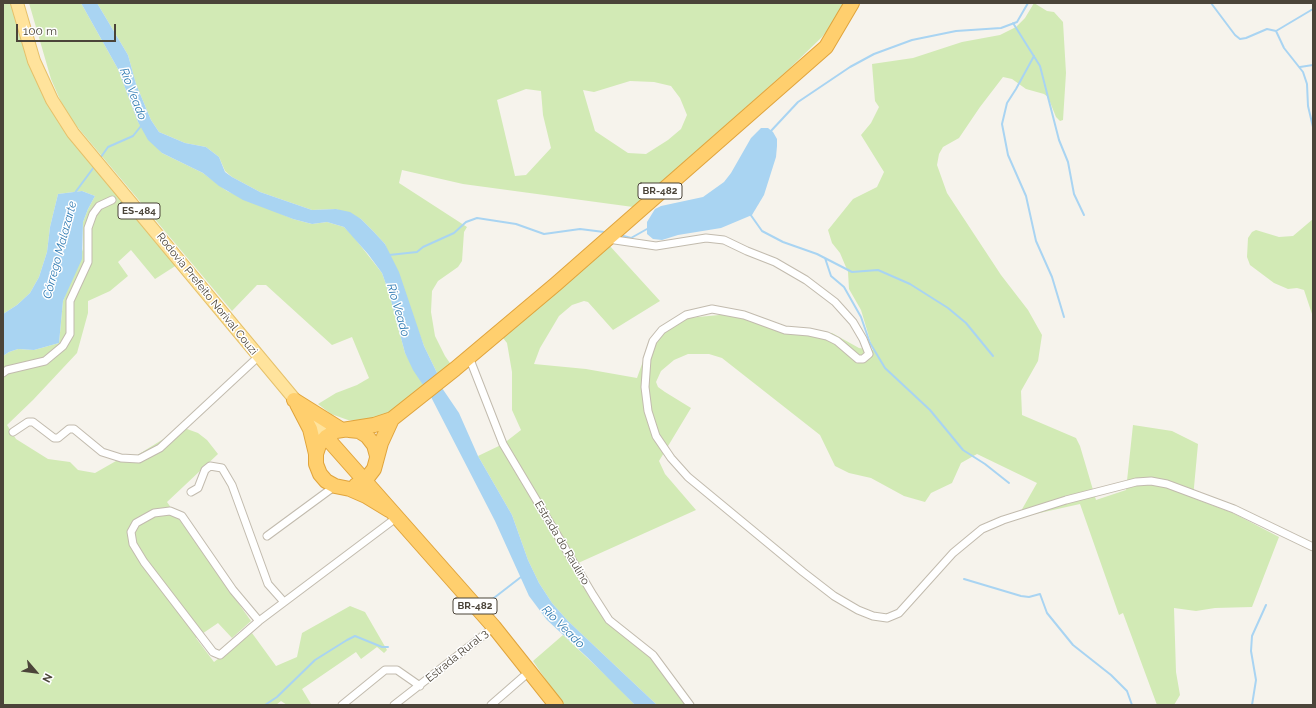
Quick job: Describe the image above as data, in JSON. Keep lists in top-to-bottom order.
{
  "streets": {
    "highway": ["BR-482", "ES-484"],
    "main road": ["Rodovia Prefeito Norival Couzi"],
    "street": ["Estrada do Raulino", "Estrada Rural 3"]
  },
  "crossings": [
    ["BR-482", "ES-484"],
    ["BR-482", "Estrada do Raulino"],
    ["BR-482", "Estrada Rural 3"],
    ["ES-484", "Rodovia Prefeito Norival Couzi"]
  ],
  "water": ["Rio Veado", "Córrego Malazarte"],
  "scale_bar": "100 m",
  "north": "bottom right"
}
